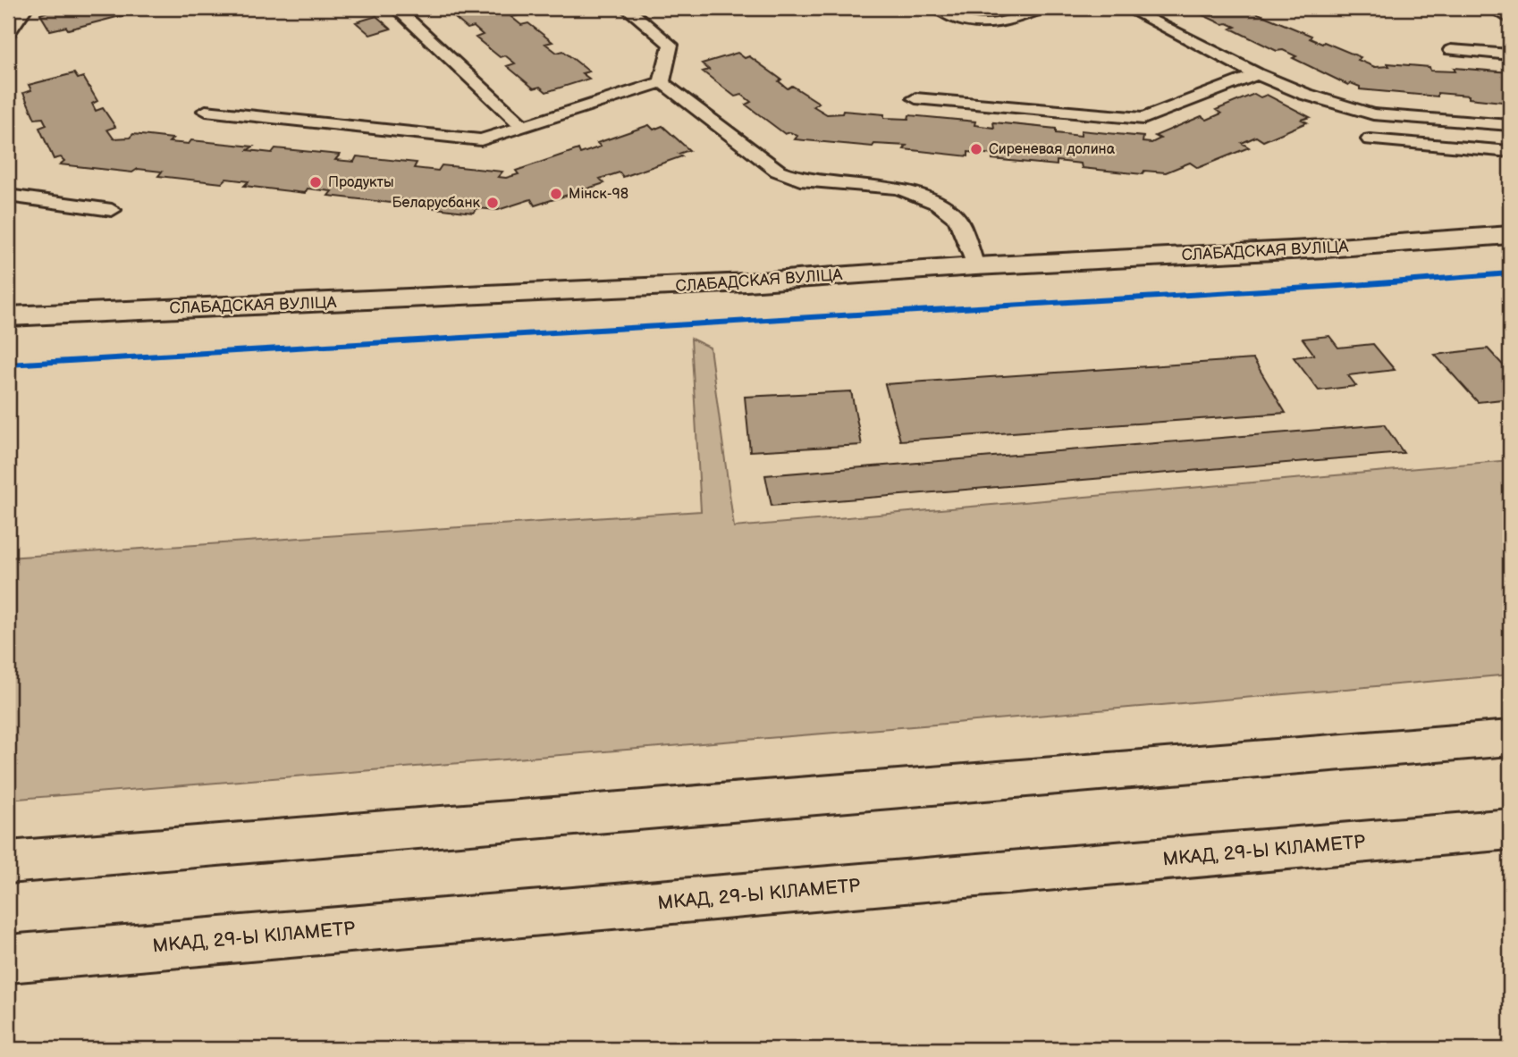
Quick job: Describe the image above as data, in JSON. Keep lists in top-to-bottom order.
{
  "streets": {
    "main road": ["СЛАБАДСКАЯ ВУЛІЦА", "МКАД, 29-Ы КІЛАМЕТР"]
  },
  "places": [
    "Сиреневая долина",
    "Продукты",
    "Мінск-98",
    "Беларусбанк"
  ]
}
